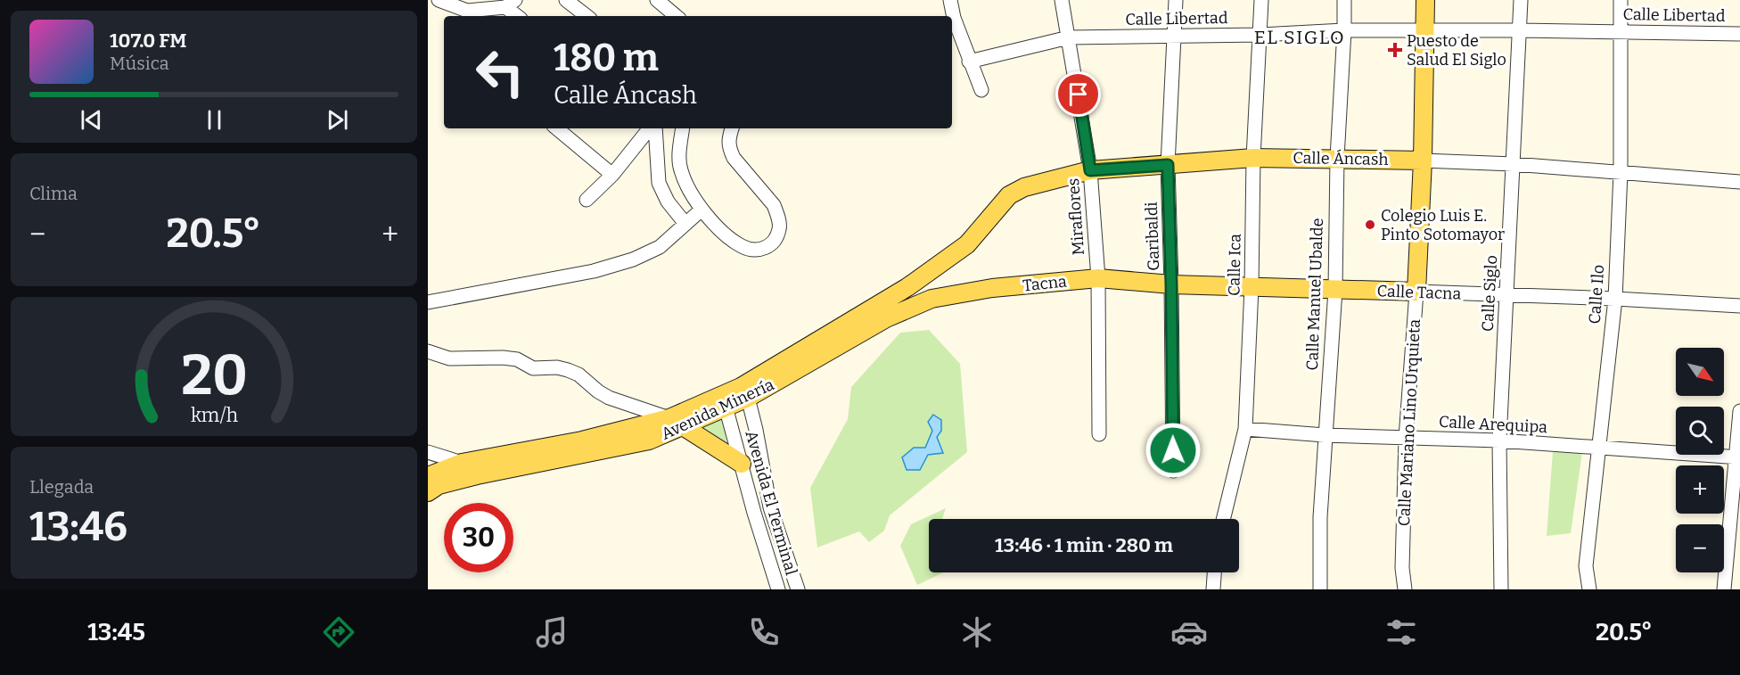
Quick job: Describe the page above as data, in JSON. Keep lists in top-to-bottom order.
{
  "streets": {
    "main road": [
      "Calle Áncash",
      "Tacna",
      "Calle Tacna",
      "Avenida Minería",
      "Calle Mariano Lino Urquieta"
    ],
    "street": [
      "Calle Libertad",
      "Miraflores",
      "Garibaldi",
      "Calle Ica",
      "Calle Siglo",
      "Calle Manuel Ubalde",
      "Calle Ilo",
      "Calle Arequipa",
      "Avenida El Terminal"
    ]
  },
  "crossings": [
    ["Calle Libertad", "Miraflores"],
    ["Calle Libertad", "Garibaldi"],
    ["Calle Libertad", "Calle Ica"],
    ["Calle Libertad", "Calle Siglo"],
    ["Calle Libertad", "Calle Manuel Ubalde"],
    ["Calle Libertad", "Calle Ilo"],
    ["Calle Libertad", "Calle Mariano Lino Urquieta"],
    ["Calle Áncash", "Miraflores"],
    ["Calle Áncash", "Garibaldi"],
    ["Calle Áncash", "Calle Ica"],
    ["Calle Áncash", "Calle Siglo"],
    ["Calle Áncash", "Calle Manuel Ubalde"],
    ["Calle Áncash", "Calle Ilo"],
    ["Calle Áncash", "Avenida Minería"],
    ["Calle Áncash", "Calle Mariano Lino Urquieta"],
    ["Miraflores", "Tacna"],
    ["Miraflores", "Calle Tacna"],
    ["Garibaldi", "Calle Tacna"],
    ["Calle Ica", "Calle Tacna"],
    ["Calle Ica", "Calle Arequipa"],
    ["Tacna", "Calle Tacna"],
    ["Tacna", "Avenida Minería"],
    ["Calle Tacna", "Calle Siglo"],
    ["Calle Tacna", "Calle Manuel Ubalde"],
    ["Calle Tacna", "Calle Ilo"],
    ["Calle Tacna", "Calle Mariano Lino Urquieta"],
    ["Calle Siglo", "Calle Arequipa"],
    ["Calle Manuel Ubalde", "Calle Arequipa"],
    ["Calle Ilo", "Calle Arequipa"],
    ["Avenida Minería", "Avenida El Terminal"],
    ["Calle Mariano Lino Urquieta", "Calle Arequipa"]
  ],
  "districts": ["EL SIGLO"],
  "places": {
    "health": ["Puesto de Salud El Siglo"],
    "other": ["Colegio Luis E. Pinto Sotomayor"]
  },
  "north": "bottom right",
  "page": {
    "turn": ["180 m", "Calle Áncash"],
    "song": ["107.0 FM", "Música"],
    "tile": [
      "Clima",
      ["Llegada", "13:46"]
    ],
    "heat": ["−", "20.5°", "+"],
    "map_buttons": ["+", "−"],
    "limit": "30",
    "trip": "13:46 · 1 min · 280 m",
    "tabs": ["13:45", "20.5°"],
    "gauge": ["20", "km/h"]
  }
}
